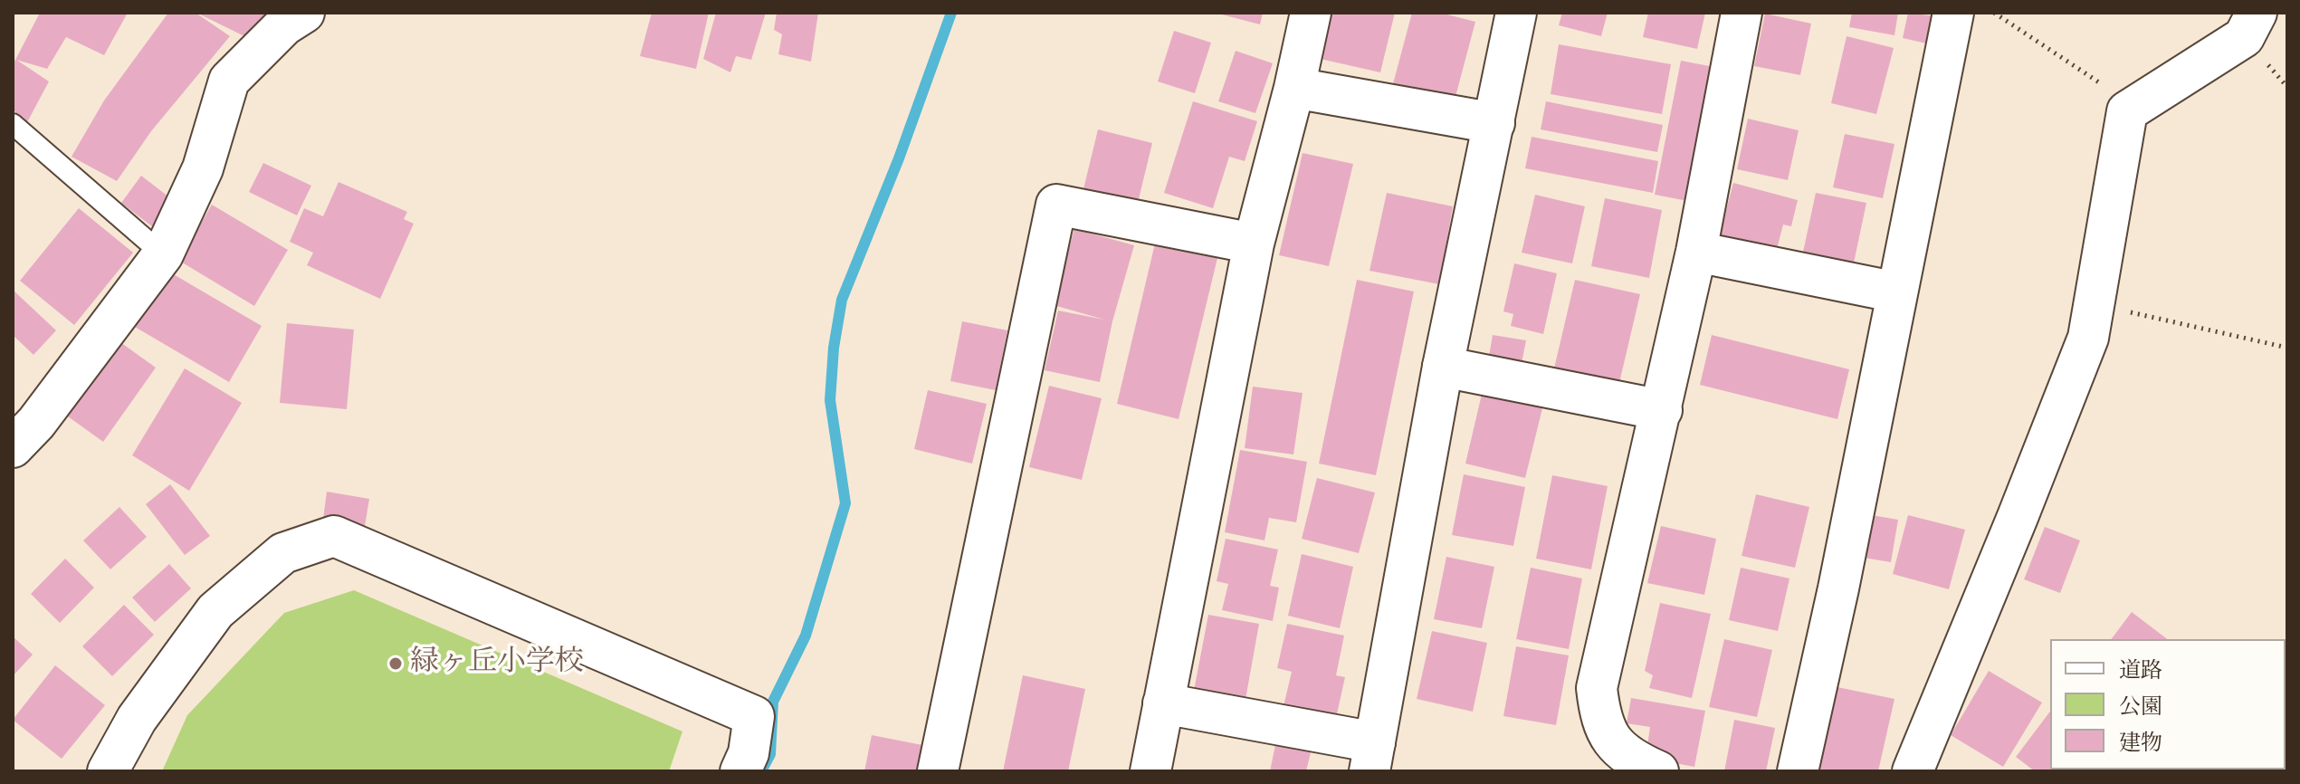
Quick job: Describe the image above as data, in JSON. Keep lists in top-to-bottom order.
{
  "places": ["緑ヶ丘小学校"],
  "legend": ["道路", "公園", "建物"]
}
